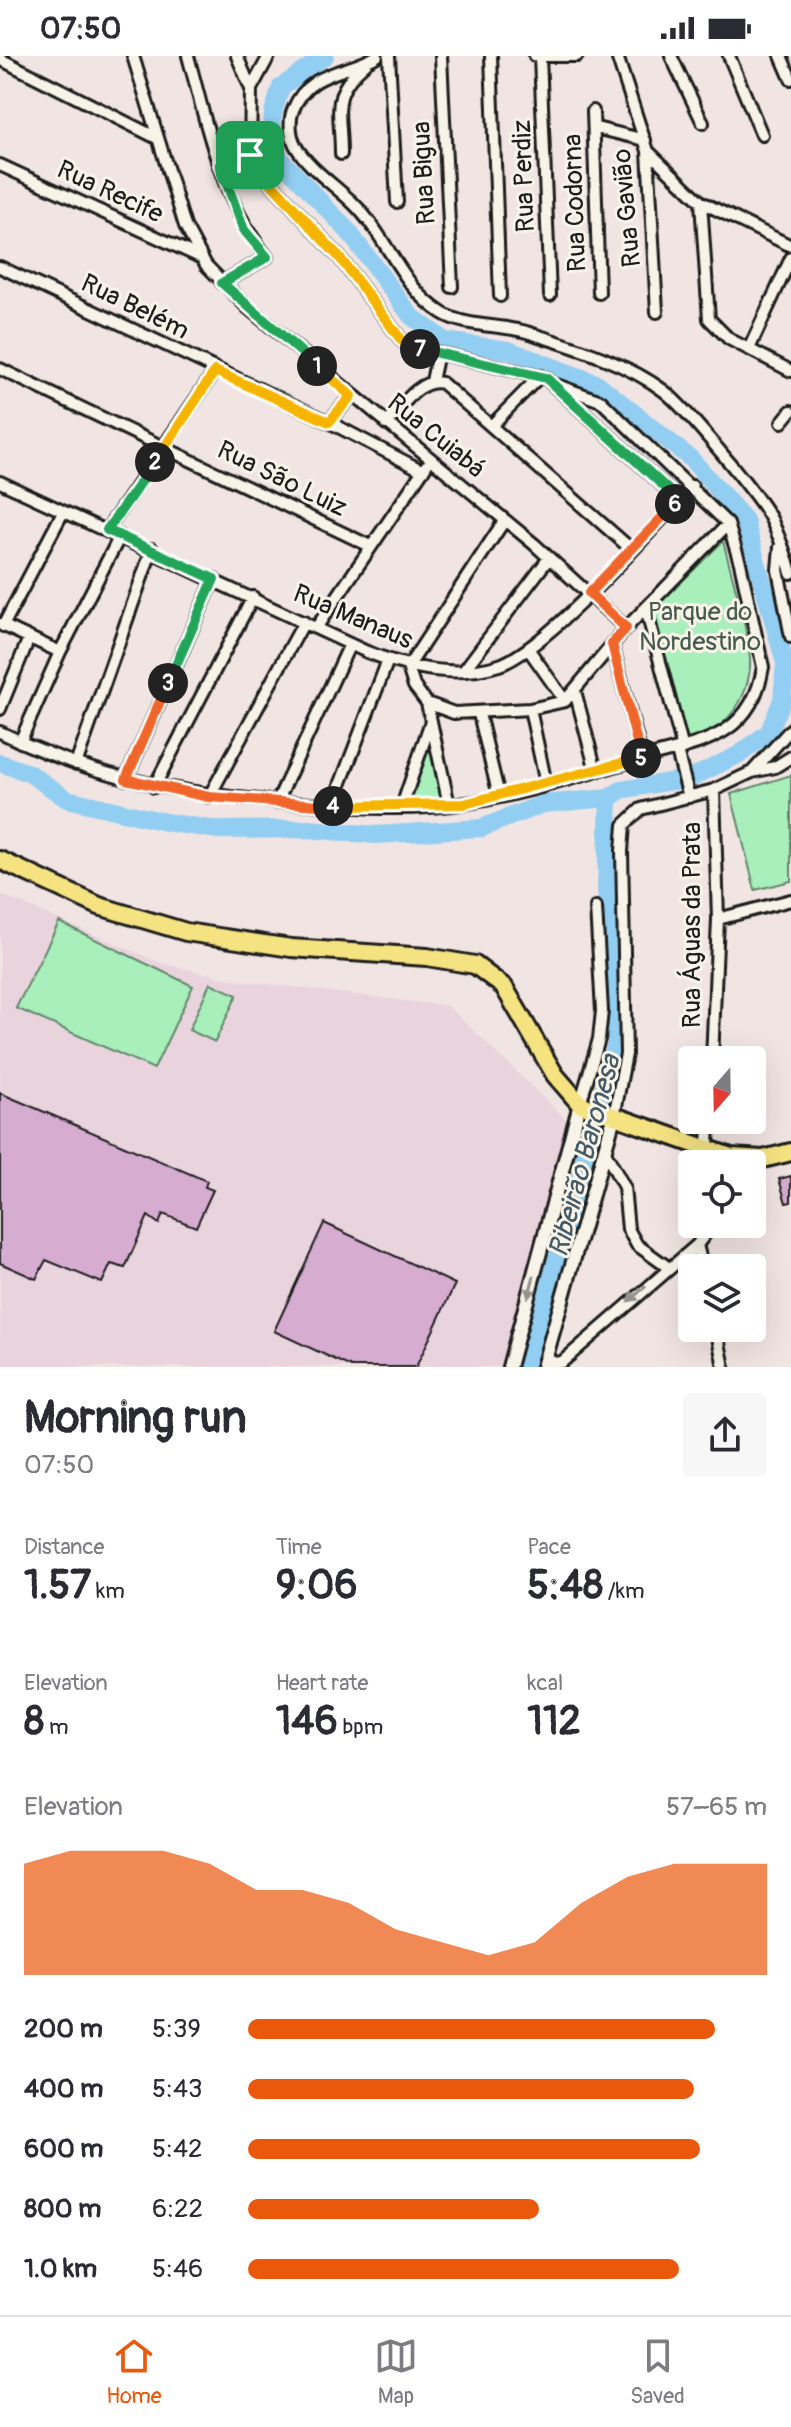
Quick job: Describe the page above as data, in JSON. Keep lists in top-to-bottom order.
{
  "streets": {
    "street": [
      "Rua Bigua",
      "Rua Perdiz",
      "Rua Recife",
      "Rua Codorna",
      "Rua Gavião",
      "Rua Belém",
      "Rua Cuiabá",
      "Rua São Luiz",
      "Rua Manaus",
      "Rua Águas da Prata"
    ]
  },
  "crossings": [
    ["Rua Recife", "Rua Cuiabá"],
    ["Rua Cuiabá", "Rua Manaus"]
  ],
  "water": ["Ribeirão Baronesa"],
  "parks": ["Parque do Nordestino"],
  "north": "bottom",
  "page": {
    "status": "07:50",
    "pins": [
      "7",
      "1",
      "2",
      "6",
      "3",
      "5",
      "4"
    ],
    "heading": ["Morning run", "07:50"],
    "stats": [
      ["Distance", "1.57 km"],
      ["Time", "9:06"],
      ["Pace", "5:48 /km"],
      ["Elevation", "8 m"],
      ["Heart rate", "146 bpm"],
      ["kcal", "112"]
    ],
    "chart": ["Elevation", "57–65 m"],
    "list": [
      {
        "name": "200 m",
        "note": "5:39"
      },
      {
        "name": "400 m",
        "note": "5:43"
      },
      {
        "name": "600 m",
        "note": "5:42"
      },
      {
        "name": "800 m",
        "note": "6:22"
      },
      {
        "name": "1.0 km",
        "note": "5:46"
      }
    ],
    "tabs": ["Home", "Map", "Saved"]
  }
}
